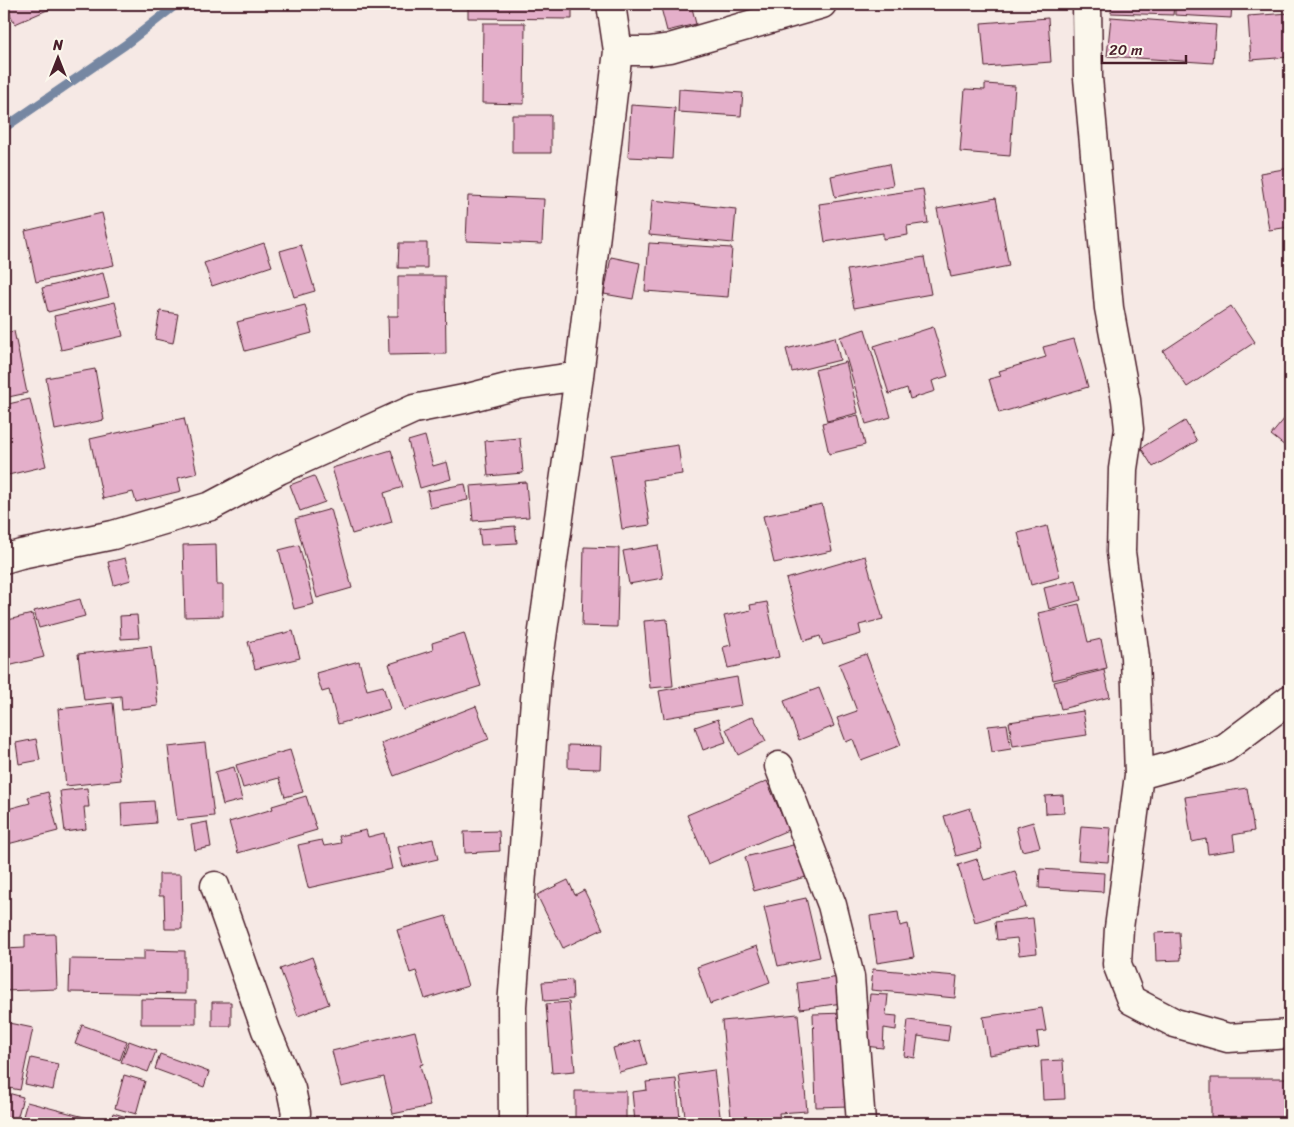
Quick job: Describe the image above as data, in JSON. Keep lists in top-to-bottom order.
{
  "scale_bar": "20 m",
  "north": "top"
}
